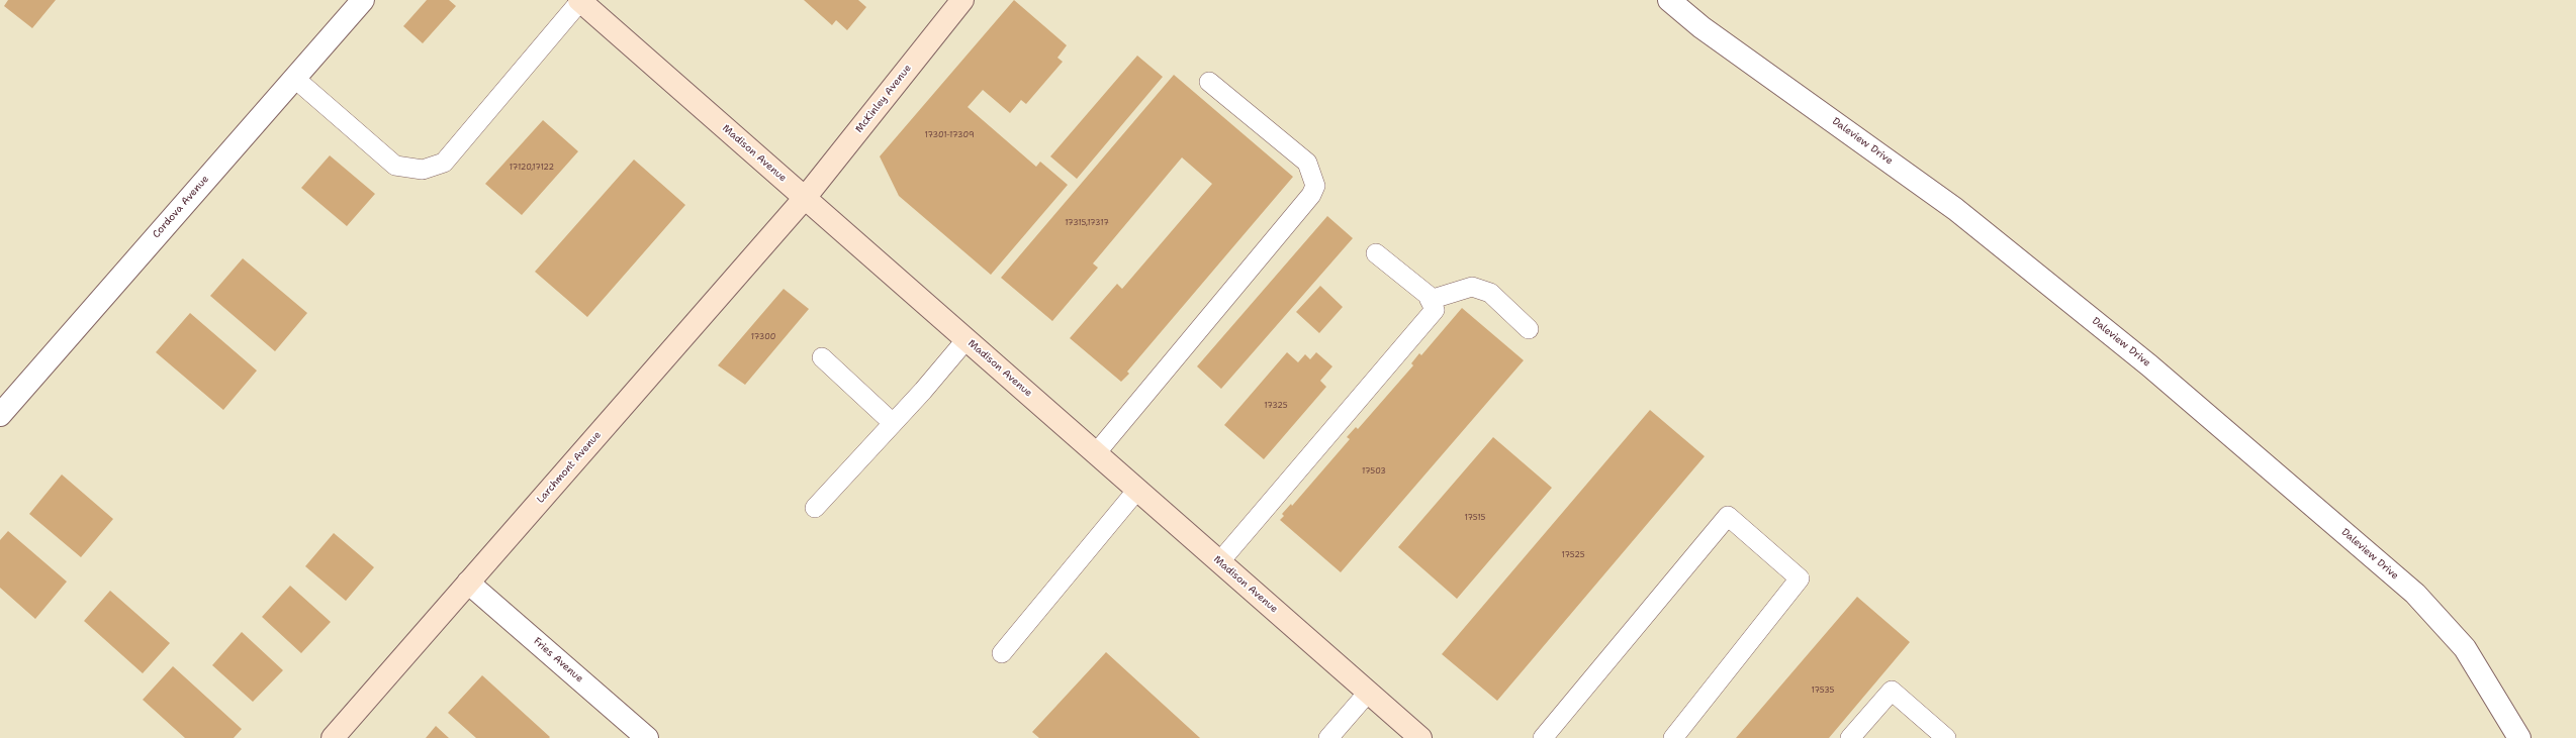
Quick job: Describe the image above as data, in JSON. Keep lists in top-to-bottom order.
{
  "streets": {
    "main road": ["McKinley Avenue", "Madison Avenue", "Larchmont Avenue"],
    "street": ["Daleview Drive", "Cordova Avenue", "Fries Avenue"]
  },
  "crossings": [
    ["McKinley Avenue", "Madison Avenue"],
    ["McKinley Avenue", "Larchmont Avenue"],
    ["Madison Avenue", "Larchmont Avenue"],
    ["Larchmont Avenue", "Fries Avenue"]
  ],
  "house_numbers": [
    "17301-17309",
    "17120,17122",
    "17315,17317",
    "17300",
    "17325",
    "17503",
    "17515",
    "17525",
    "17535"
  ]
}
